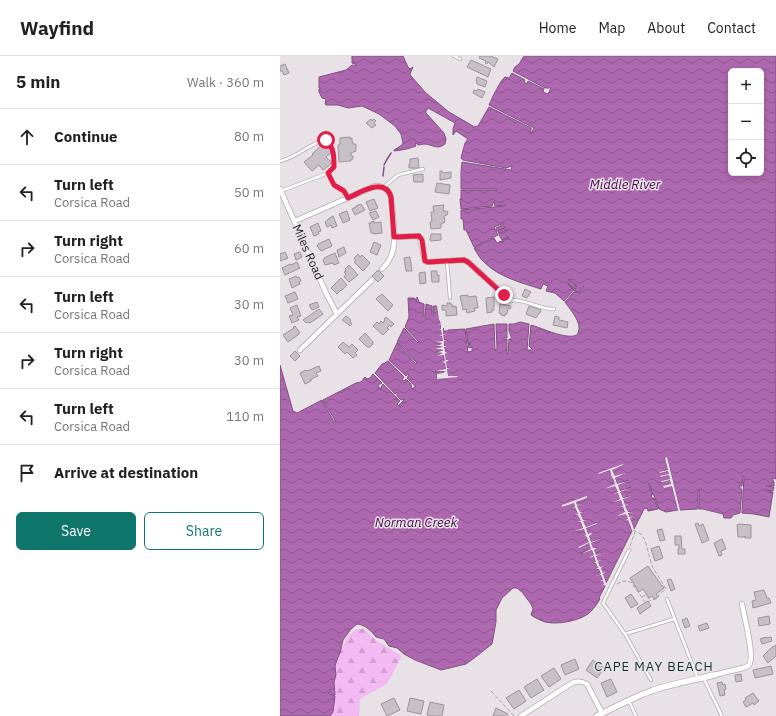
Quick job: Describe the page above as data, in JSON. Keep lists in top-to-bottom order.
{
  "streets": {
    "street": ["Miles Road"]
  },
  "districts": ["CAPE MAY BEACH"],
  "water": ["Middle River", "Norman Creek"],
  "page": {
    "header": "Wayfind",
    "nav": [
      "Home",
      "Map",
      "About",
      "Contact"
    ],
    "heading": ["5 min", "Walk · 360 m"],
    "map_buttons": ["+", "−"],
    "list": [
      ["Continue", "80 m"],
      ["Turn left", "Corsica Road", "50 m"],
      ["Turn right", "Corsica Road", "60 m"],
      ["Turn left", "Corsica Road", "30 m"],
      ["Turn right", "Corsica Road", "30 m"],
      ["Turn left", "Corsica Road", "110 m"],
      "Arrive at destination"
    ],
    "buttons": ["Save", "Share"]
  }
}
